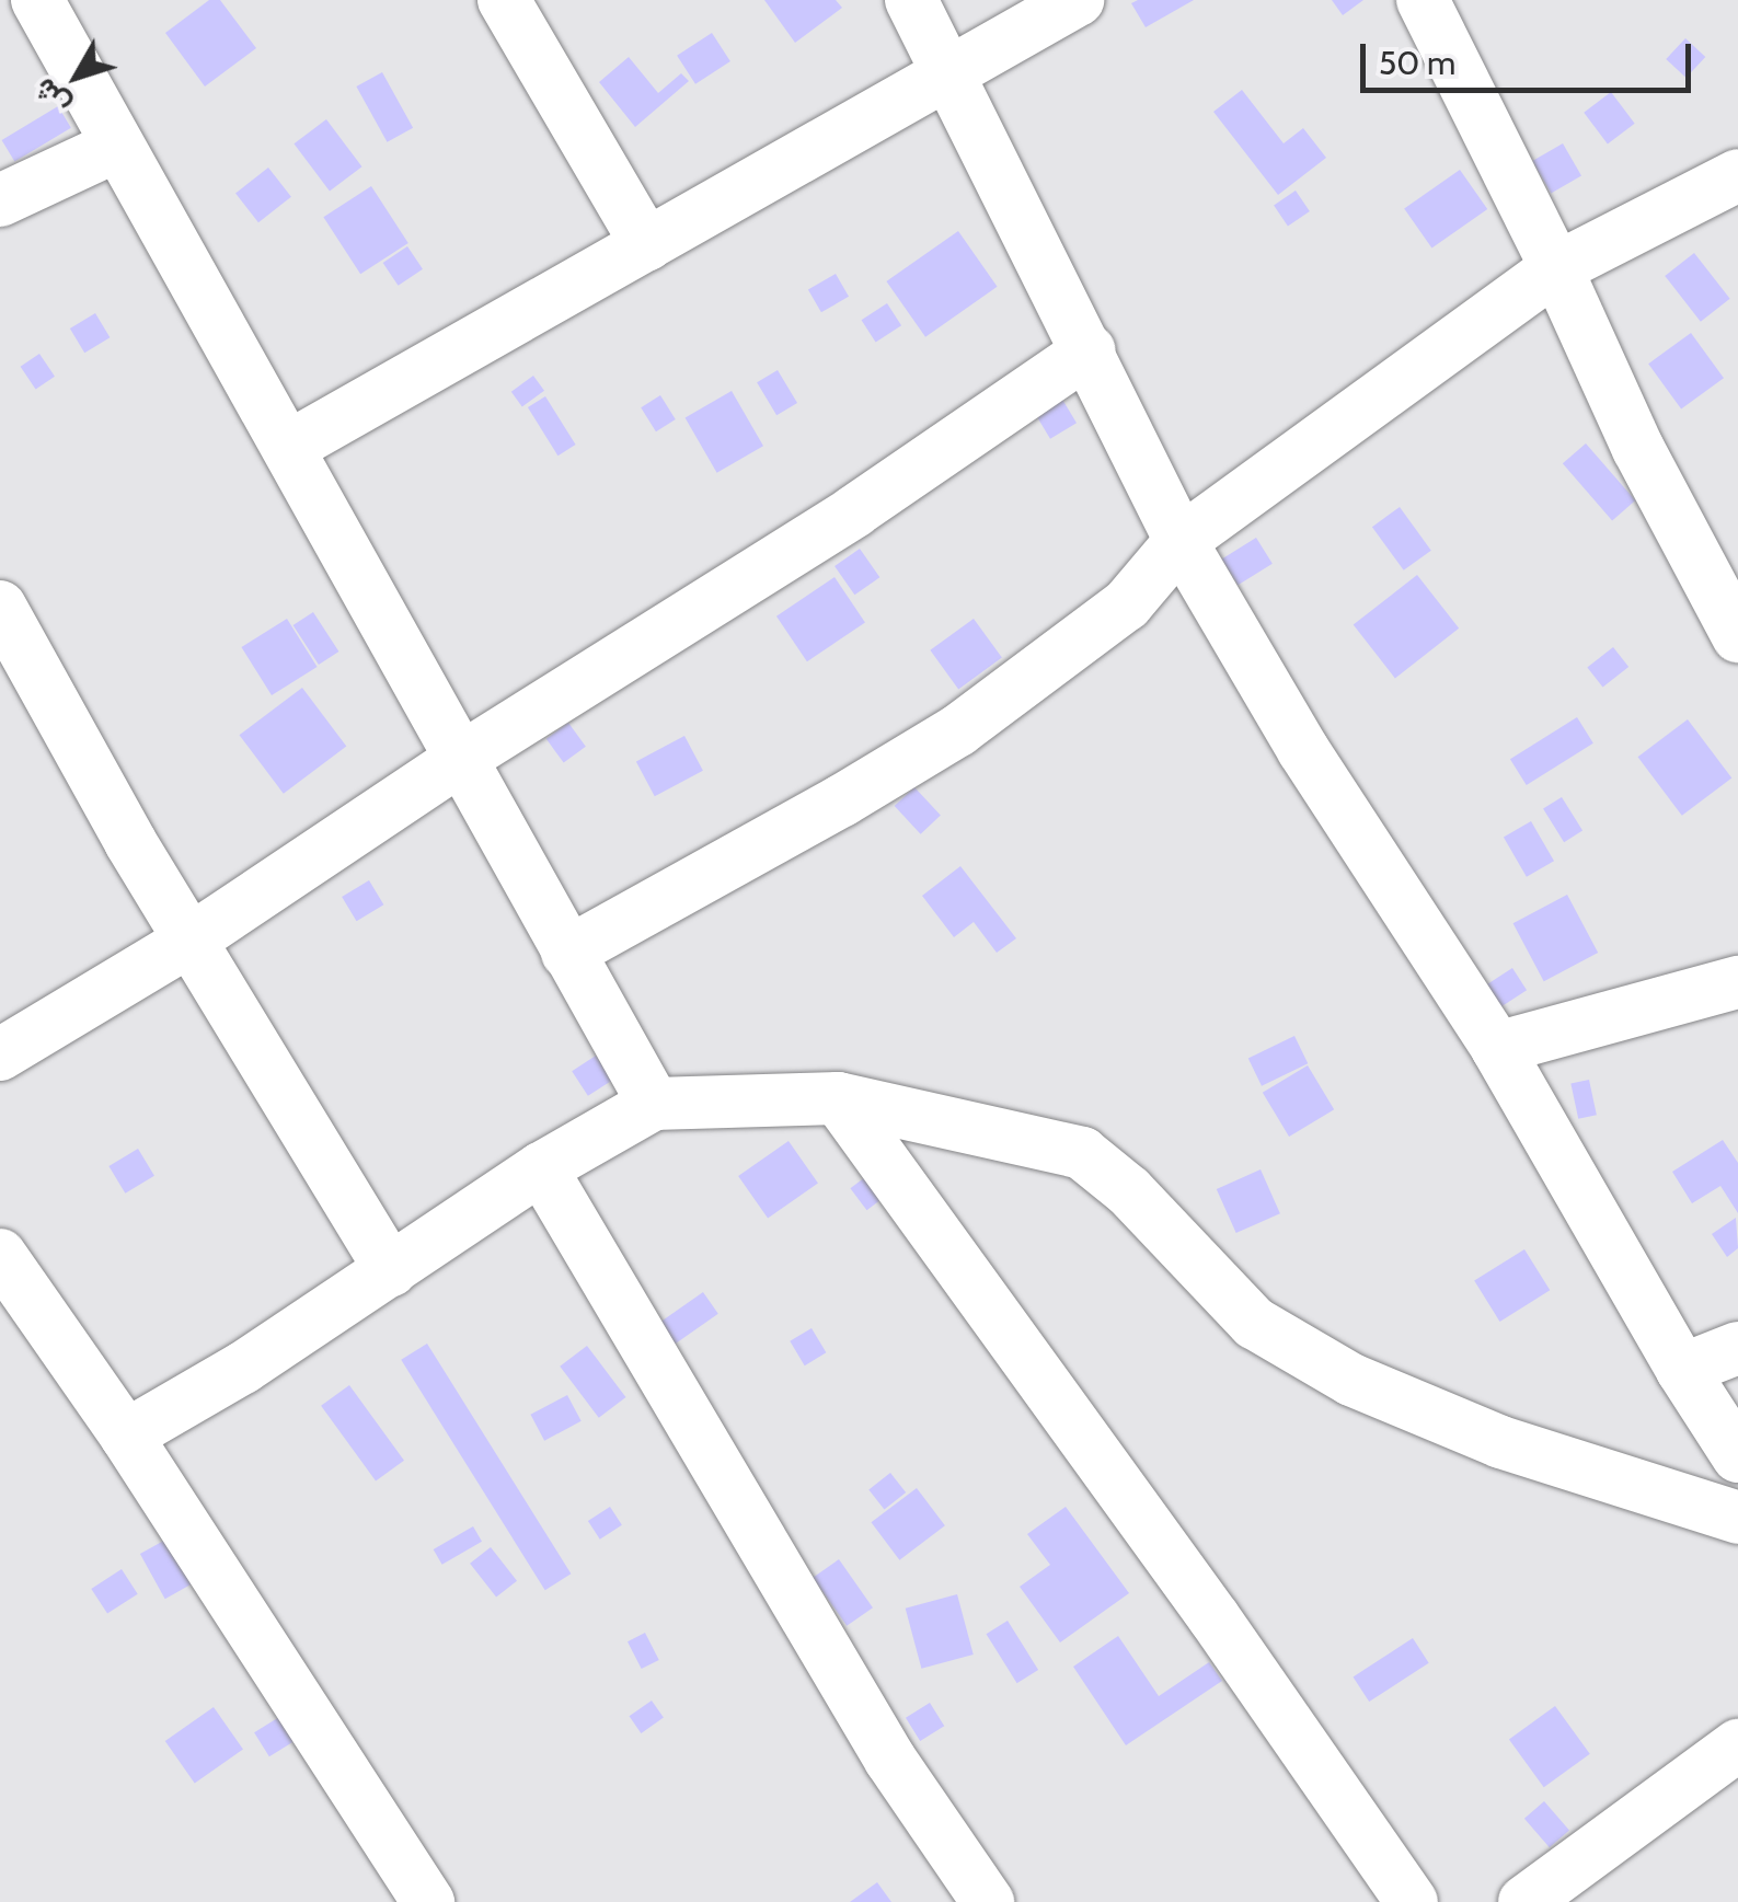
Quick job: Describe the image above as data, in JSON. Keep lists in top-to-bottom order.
{
  "scale_bar": "50 m",
  "north": "bottom left"
}
